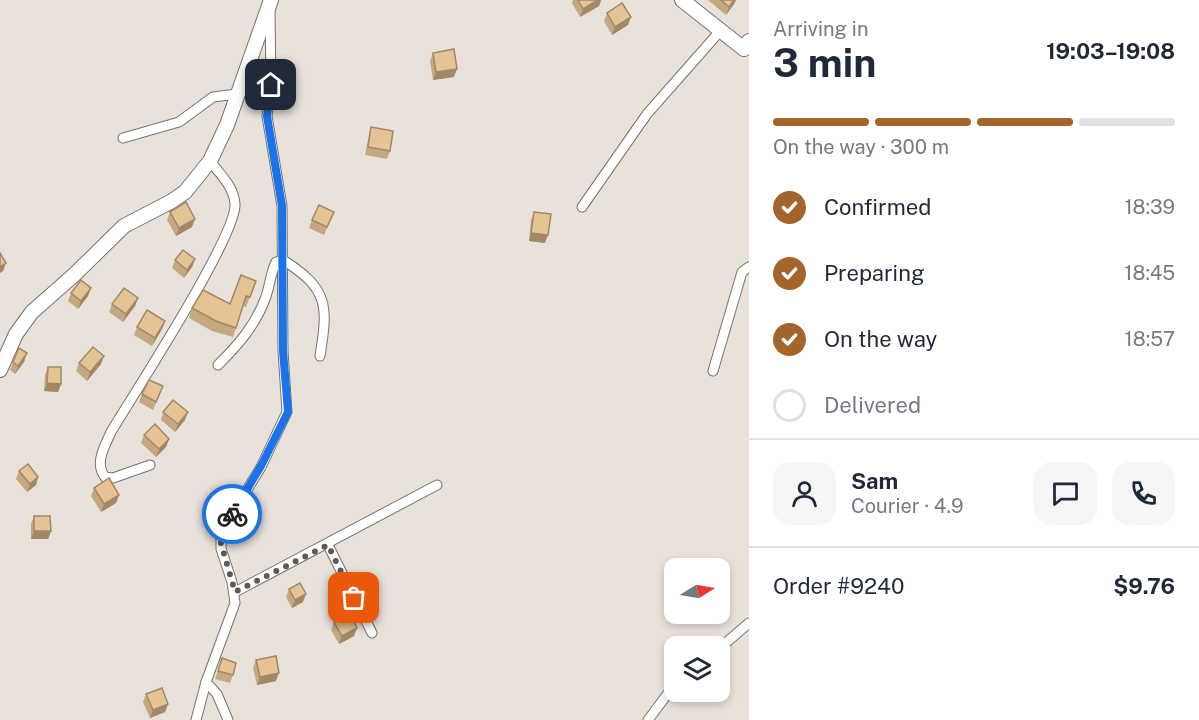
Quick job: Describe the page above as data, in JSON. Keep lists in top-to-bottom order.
{
  "north": "right",
  "page": {
    "heading": ["3 min", "Arriving in", "19:03–19:08"],
    "panel": [
      "Sam",
      "Courier · 4.9",
      "Order #9240",
      "$9.76"
    ],
    "bar": "On the way · 300 m",
    "list": [
      ["Confirmed", "18:39"],
      ["Preparing", "18:45"],
      ["On the way", "18:57"],
      "Delivered"
    ]
  }
}
